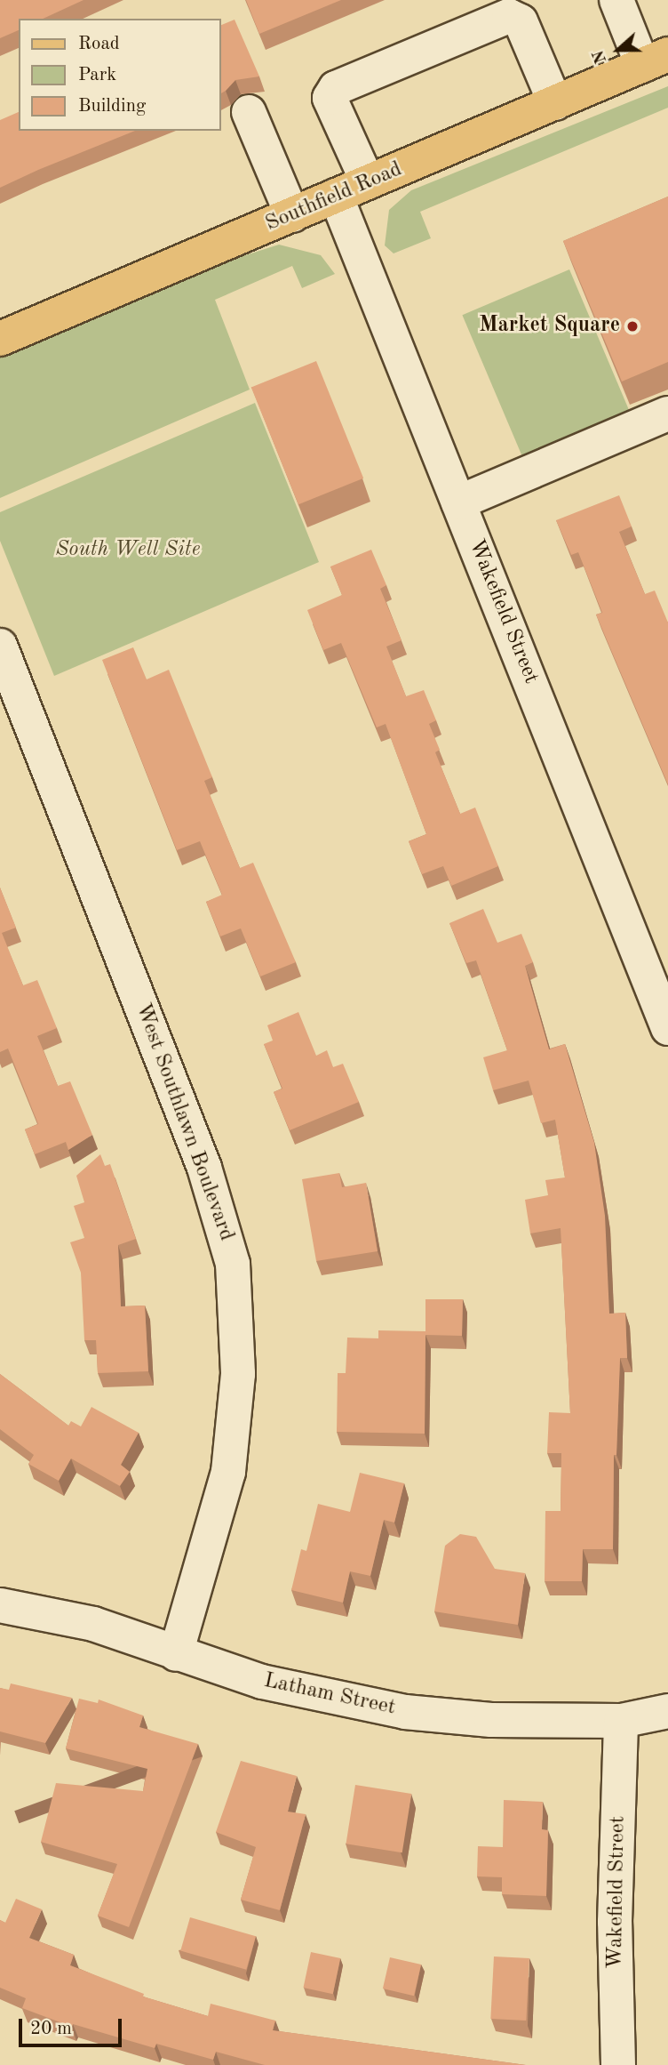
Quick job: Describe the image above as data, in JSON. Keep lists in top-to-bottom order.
{
  "streets": {
    "main road": ["Southfield Road"],
    "street": ["Wakefield Street", "West Southlawn Boulevard", "Latham Street"]
  },
  "crossings": [
    ["Southfield Road", "Wakefield Street"],
    ["Wakefield Street", "Latham Street"],
    ["West Southlawn Boulevard", "Latham Street"]
  ],
  "parks": ["South Well Site"],
  "places": ["Market Square"],
  "legend": ["Road", "Park", "Building"],
  "scale_bar": "20 m",
  "north": "left"
}
